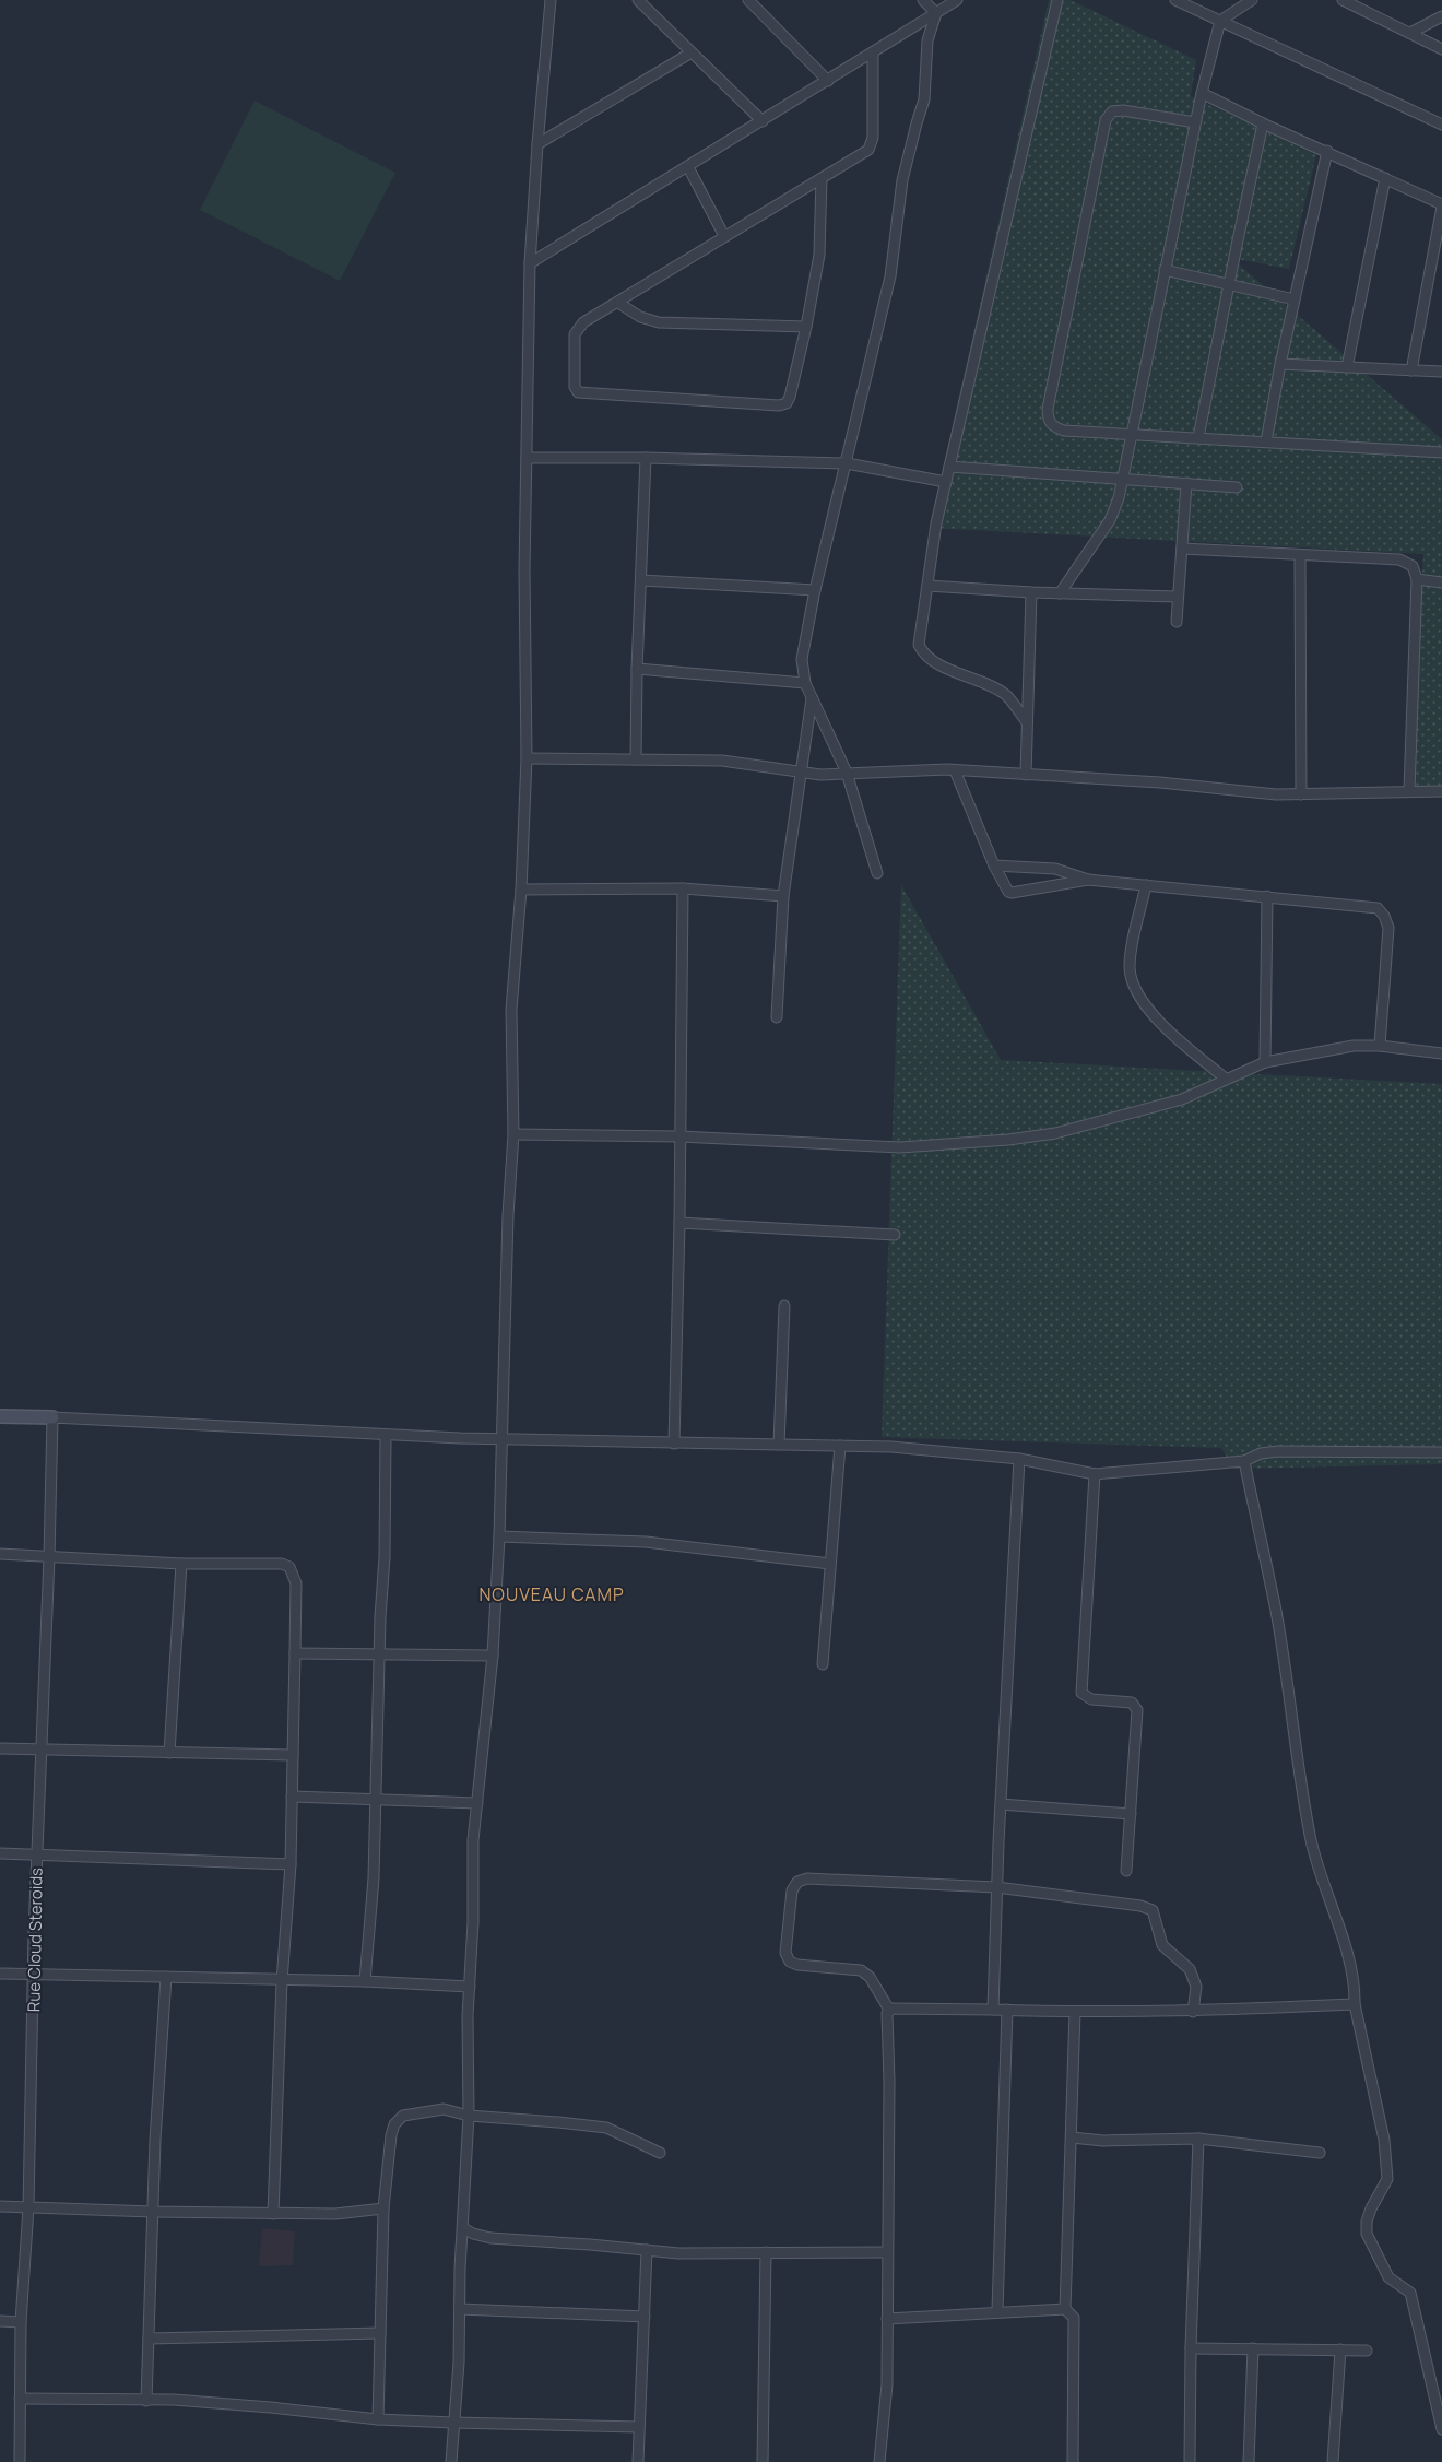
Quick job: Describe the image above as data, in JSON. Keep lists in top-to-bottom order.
{
  "streets": {
    "street": ["Rue Cloud Steroids"]
  },
  "districts": ["NOUVEAU CAMP"]
}
